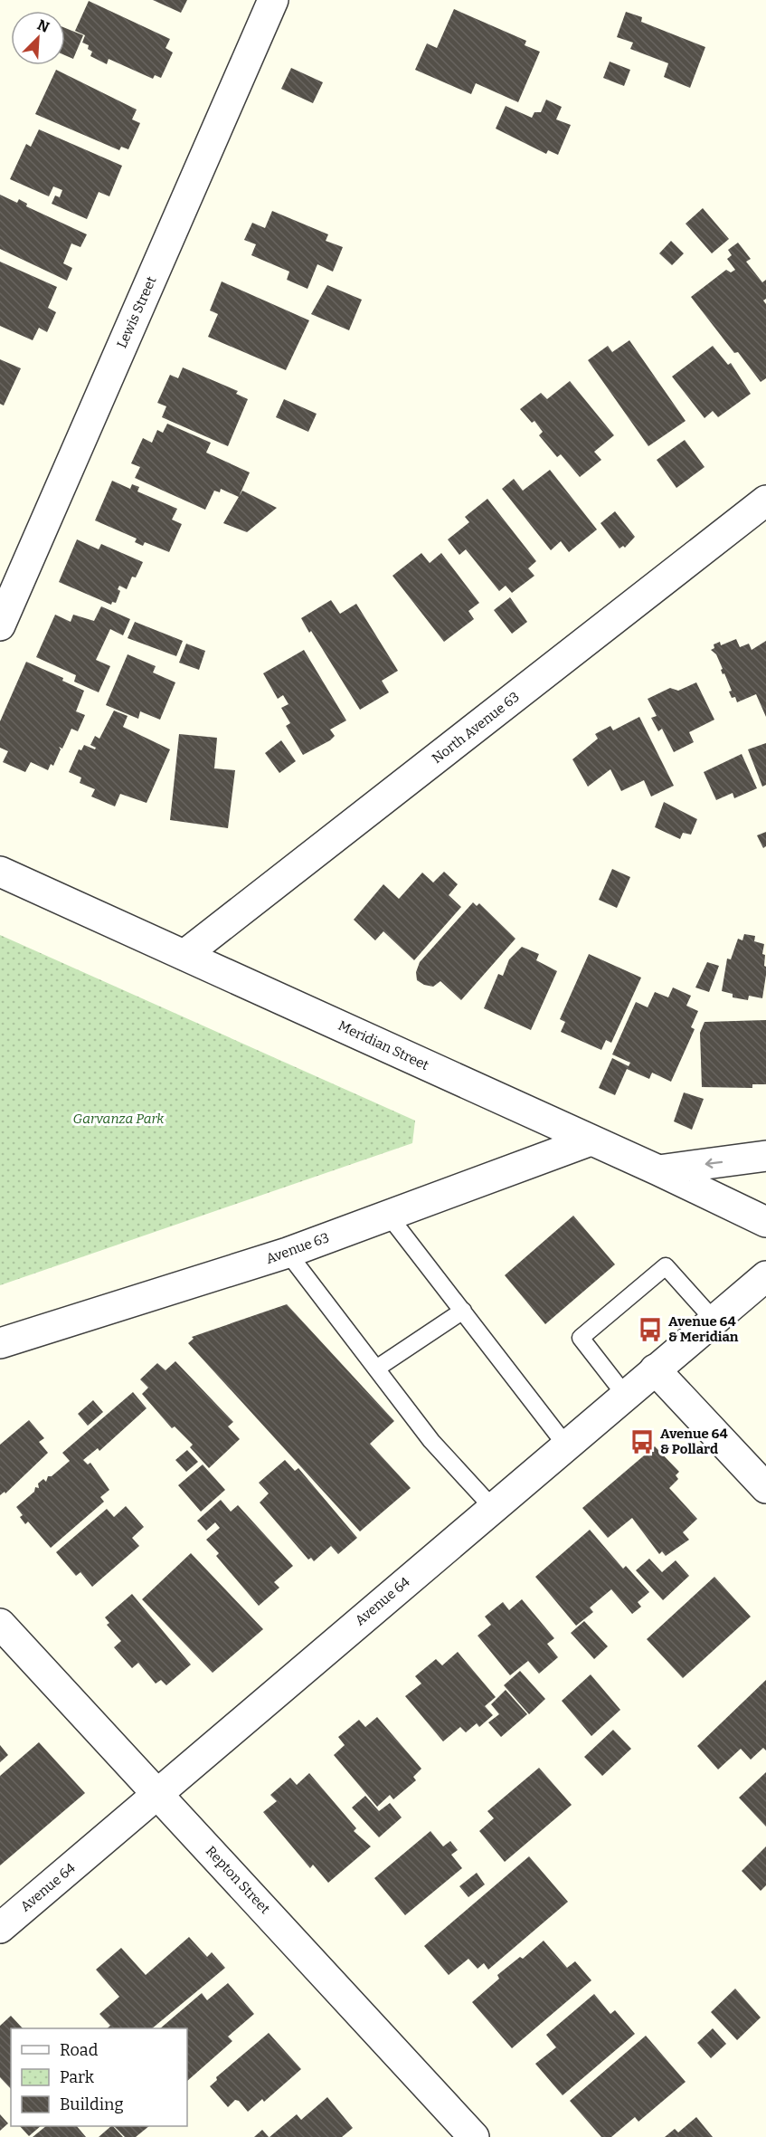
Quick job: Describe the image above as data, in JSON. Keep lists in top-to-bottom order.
{
  "streets": {
    "street": [
      "Lewis Street",
      "North Avenue 63",
      "Meridian Street",
      "Avenue 63",
      "Avenue 64",
      "Repton Street"
    ]
  },
  "crossings": [
    ["North Avenue 63", "Meridian Street"],
    ["Meridian Street", "Avenue 63"],
    ["Avenue 64", "Repton Street"]
  ],
  "parks": ["Garvanza Park"],
  "places": {
    "bus stop": ["Avenue 64 & Meridian", "Avenue 64 & Pollard"]
  },
  "legend": ["Road", "Park", "Building"],
  "north": "top right"
}
